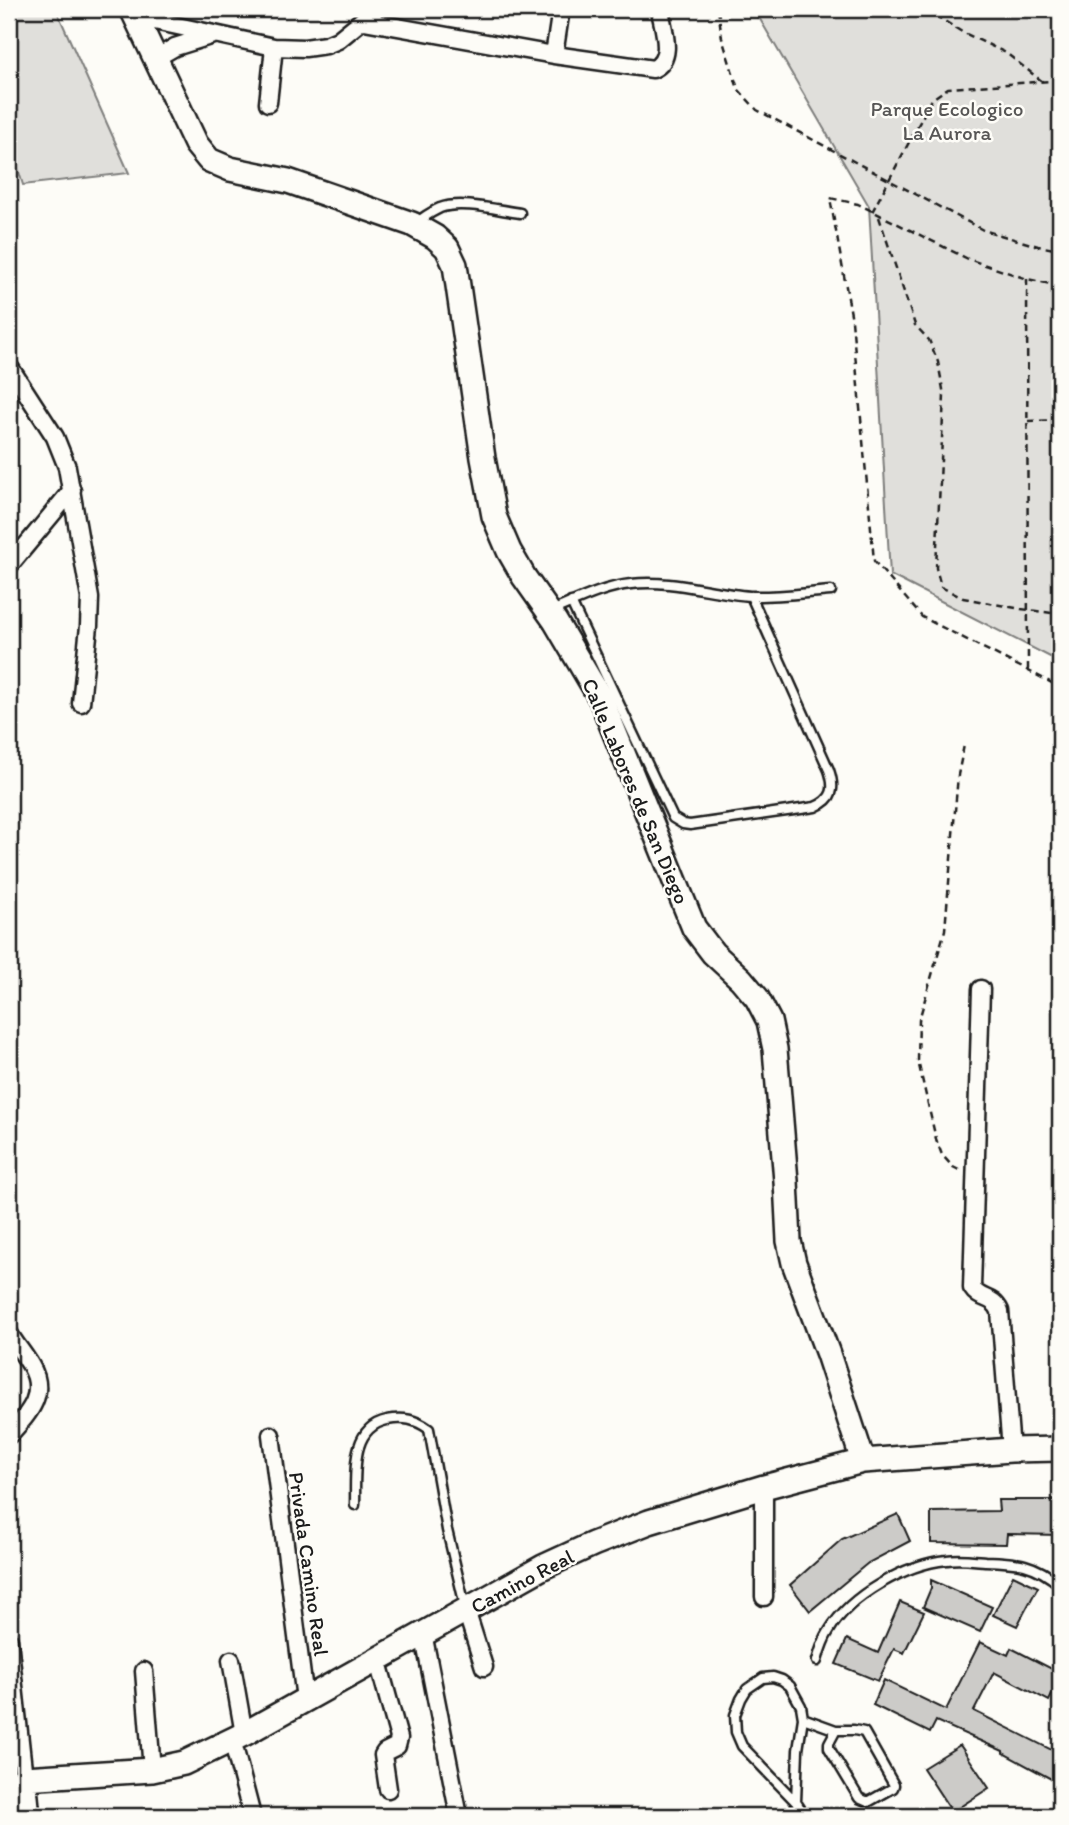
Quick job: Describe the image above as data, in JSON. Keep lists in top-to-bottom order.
{
  "streets": {
    "street": ["Calle Labores de San Diego", "Privada Camino Real", "Camino Real"]
  },
  "crossings": [
    ["Calle Labores de San Diego", "Camino Real"],
    ["Privada Camino Real", "Camino Real"]
  ],
  "parks": ["Parque Ecologico La Aurora"]
}
